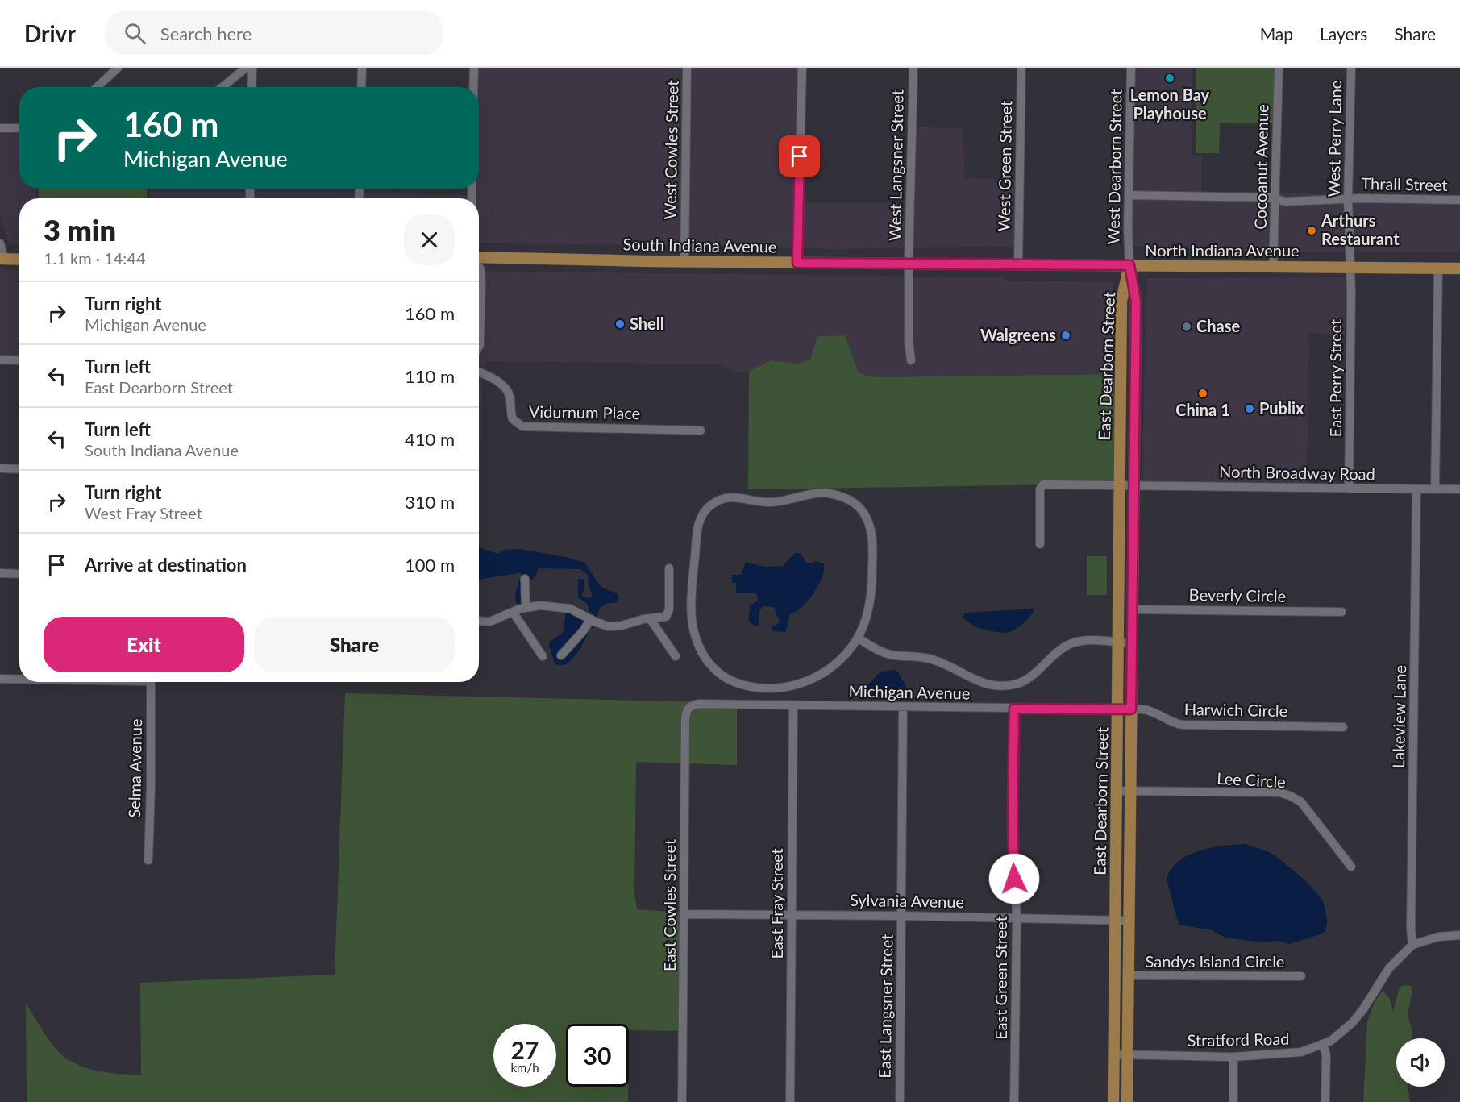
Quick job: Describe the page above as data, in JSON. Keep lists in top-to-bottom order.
{
  "streets": {
    "main road": ["South Indiana Avenue", "North Indiana Avenue", "East Dearborn Street"],
    "street": [
      "West Perry Lane",
      "West Cowles Street",
      "West Langsner Street",
      "West Green Street",
      "West Dearborn Street",
      "Cocoanut Avenue",
      "Thrall Street",
      "East Perry Street",
      "Vidurnum Place",
      "North Broadway Road",
      "Beverly Circle",
      "Michigan Avenue",
      "Harwich Circle",
      "Lakeview Lane",
      "Selma Avenue",
      "Lee Circle",
      "Sylvania Avenue",
      "East Fray Street",
      "East Cowles Street",
      "Sandys Island Circle",
      "East Green Street",
      "East Langsner Street",
      "Stratford Road"
    ]
  },
  "crossings": [
    ["West Perry Lane", "Thrall Street"],
    ["West Perry Lane", "North Indiana Avenue"],
    ["West Perry Lane", "East Perry Street"],
    ["West Cowles Street", "South Indiana Avenue"],
    ["West Langsner Street", "South Indiana Avenue"],
    ["West Green Street", "South Indiana Avenue"],
    ["West Dearborn Street", "Thrall Street"],
    ["West Dearborn Street", "South Indiana Avenue"],
    ["West Dearborn Street", "North Indiana Avenue"],
    ["West Dearborn Street", "East Dearborn Street"],
    ["Cocoanut Avenue", "Thrall Street"],
    ["Cocoanut Avenue", "North Indiana Avenue"],
    ["South Indiana Avenue", "North Indiana Avenue"],
    ["South Indiana Avenue", "East Dearborn Street"],
    ["North Indiana Avenue", "East Dearborn Street"],
    ["North Indiana Avenue", "East Perry Street"],
    ["East Dearborn Street", "North Broadway Road"],
    ["East Dearborn Street", "Beverly Circle"],
    ["East Dearborn Street", "Michigan Avenue"],
    ["East Dearborn Street", "Harwich Circle"],
    ["East Dearborn Street", "Lee Circle"],
    ["East Dearborn Street", "Sylvania Avenue"],
    ["East Dearborn Street", "Sandys Island Circle"],
    ["East Dearborn Street", "Stratford Road"],
    ["East Perry Street", "North Broadway Road"],
    ["North Broadway Road", "Lakeview Lane"],
    ["Michigan Avenue", "Harwich Circle"],
    ["Michigan Avenue", "East Fray Street"],
    ["Michigan Avenue", "East Cowles Street"],
    ["Michigan Avenue", "East Green Street"],
    ["Michigan Avenue", "East Langsner Street"],
    ["Lakeview Lane", "Stratford Road"],
    ["Sylvania Avenue", "East Fray Street"],
    ["Sylvania Avenue", "East Cowles Street"],
    ["Sylvania Avenue", "East Green Street"],
    ["Sylvania Avenue", "East Langsner Street"]
  ],
  "places": [
    "Lemon Bay Playhouse",
    "Arthurs Restaurant",
    "Shell",
    "Chase",
    "Walgreens",
    "China 1",
    "Publix"
  ],
  "page": {
    "header": "Drivr",
    "search": "Search here",
    "nav": ["Map", "Layers", "Share"],
    "turn": ["160 m", "Michigan Avenue"],
    "heading": ["3 min", "1.1 km · 14:44"],
    "list": [
      {
        "name": "Turn right",
        "note": "Michigan Avenue",
        "value": "160 m"
      },
      {
        "name": "Turn left",
        "note": "East Dearborn Street",
        "value": "110 m"
      },
      {
        "name": "Turn left",
        "note": "South Indiana Avenue",
        "value": "410 m"
      },
      {
        "name": "Turn right",
        "note": "West Fray Street",
        "value": "310 m"
      },
      {
        "name": "Arrive at destination",
        "value": "100 m"
      }
    ],
    "buttons": ["Exit", "Share"],
    "speed": "27 km/h",
    "limit": "30"
  }
}
